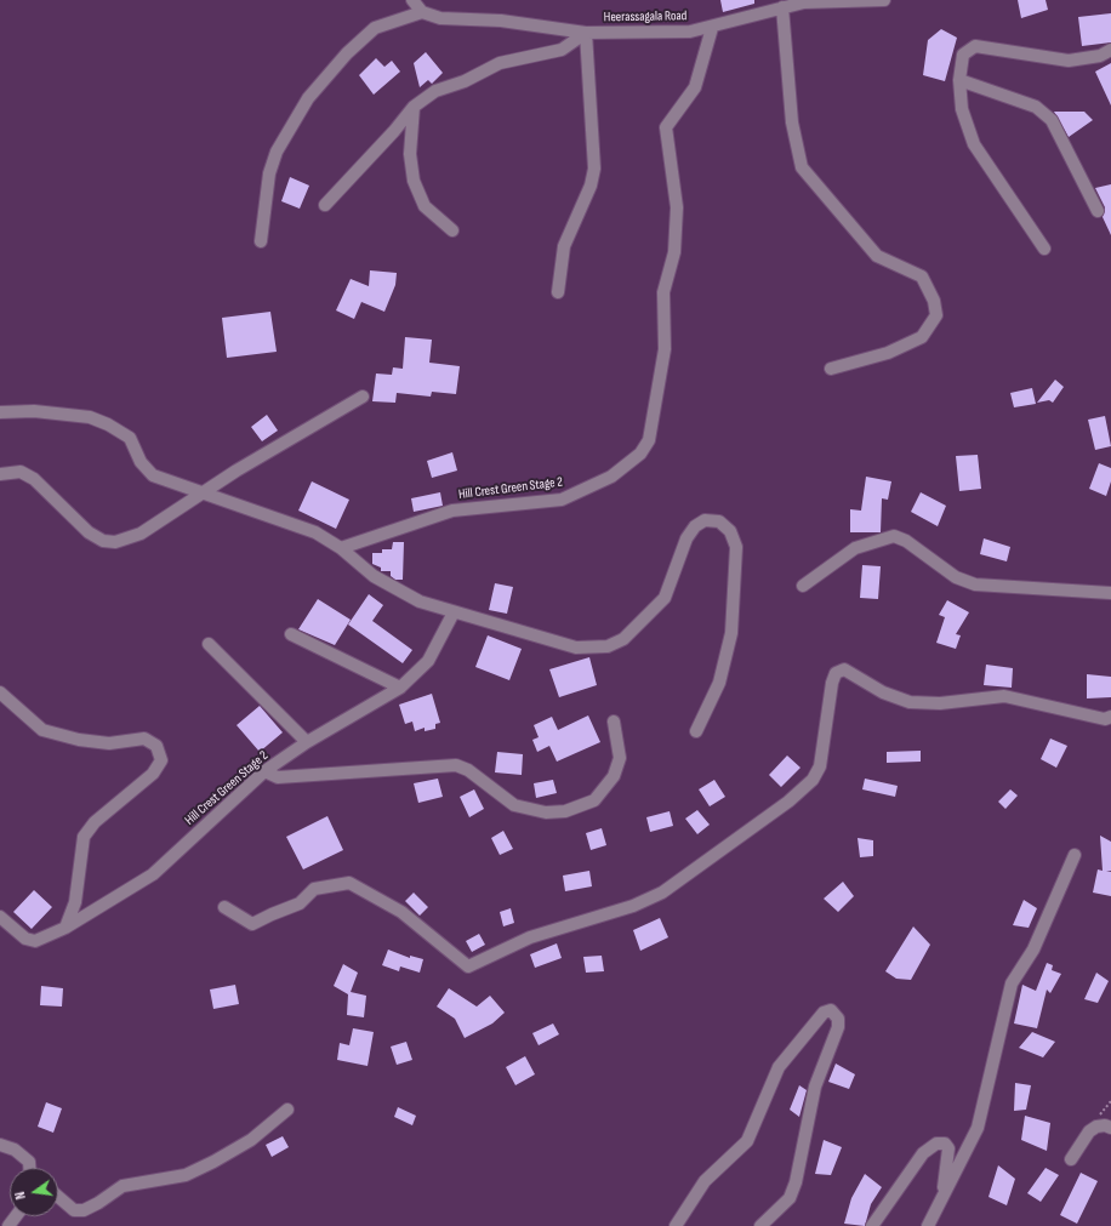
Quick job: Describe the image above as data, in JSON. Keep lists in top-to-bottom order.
{
  "streets": {
    "street": ["Heerassagala Road", "Hill Crest Green Stage 2"]
  },
  "crossings": [
    ["Heerassagala Road", "Hill Crest Green Stage 2"]
  ],
  "north": "left"
}
